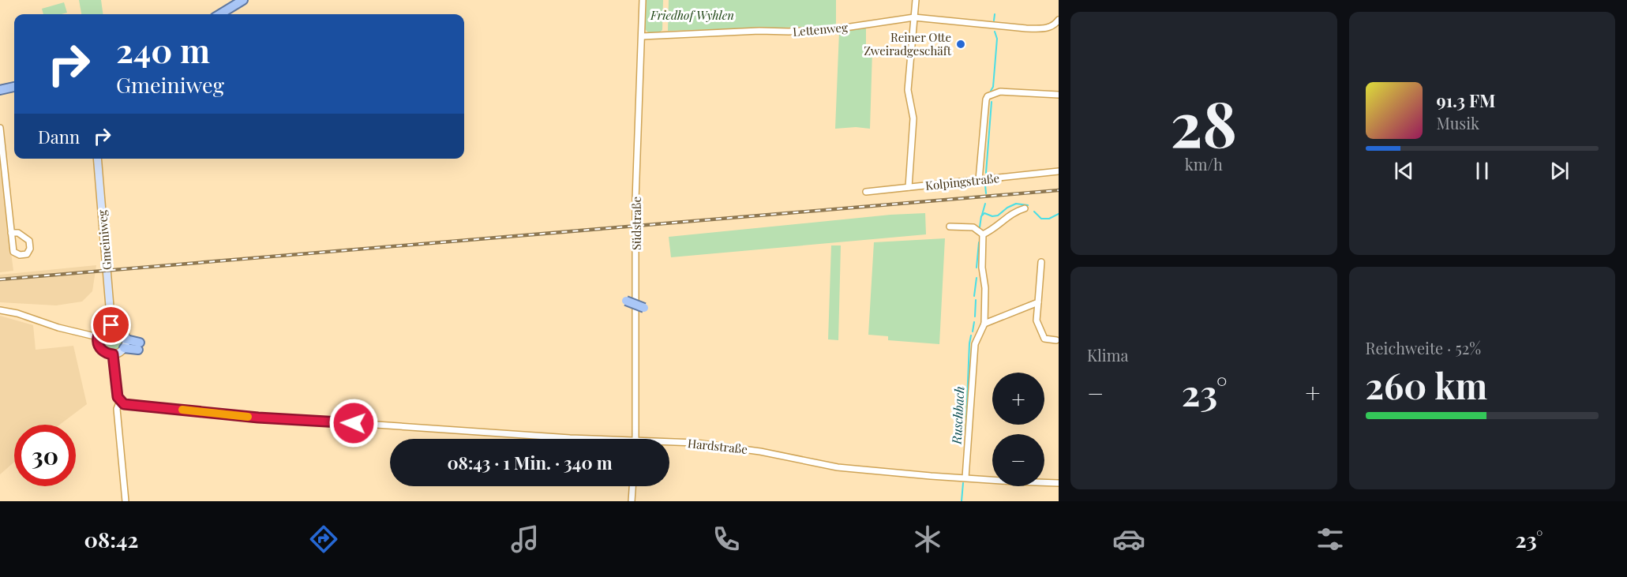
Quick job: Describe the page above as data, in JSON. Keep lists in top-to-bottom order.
{
  "streets": {
    "street": [
      "Lettenweg",
      "Kolpingstraße",
      "Südstraße",
      "Gmeiniweg",
      "Hardstraße"
    ]
  },
  "crossings": [
    ["Lettenweg", "Südstraße"]
  ],
  "water": ["Ruschbach"],
  "parks": ["Friedhof Wyhlen"],
  "places": ["Reiner Otte Zweiradgeschäft"],
  "page": {
    "tile": [
      ["28", "km/h"],
      "Klima",
      ["Reichweite · 52%", "260 km"]
    ],
    "turn": ["240 m", "Gmeiniweg"],
    "song": ["91.3 FM", "Musik"],
    "then": "Dann",
    "map_buttons": ["+", "−"],
    "heat": ["−", "23°", "+"],
    "limit": "30",
    "trip": "08:43 · 1 Min. · 340 m",
    "tabs": ["08:42", "23°"]
  }
}
